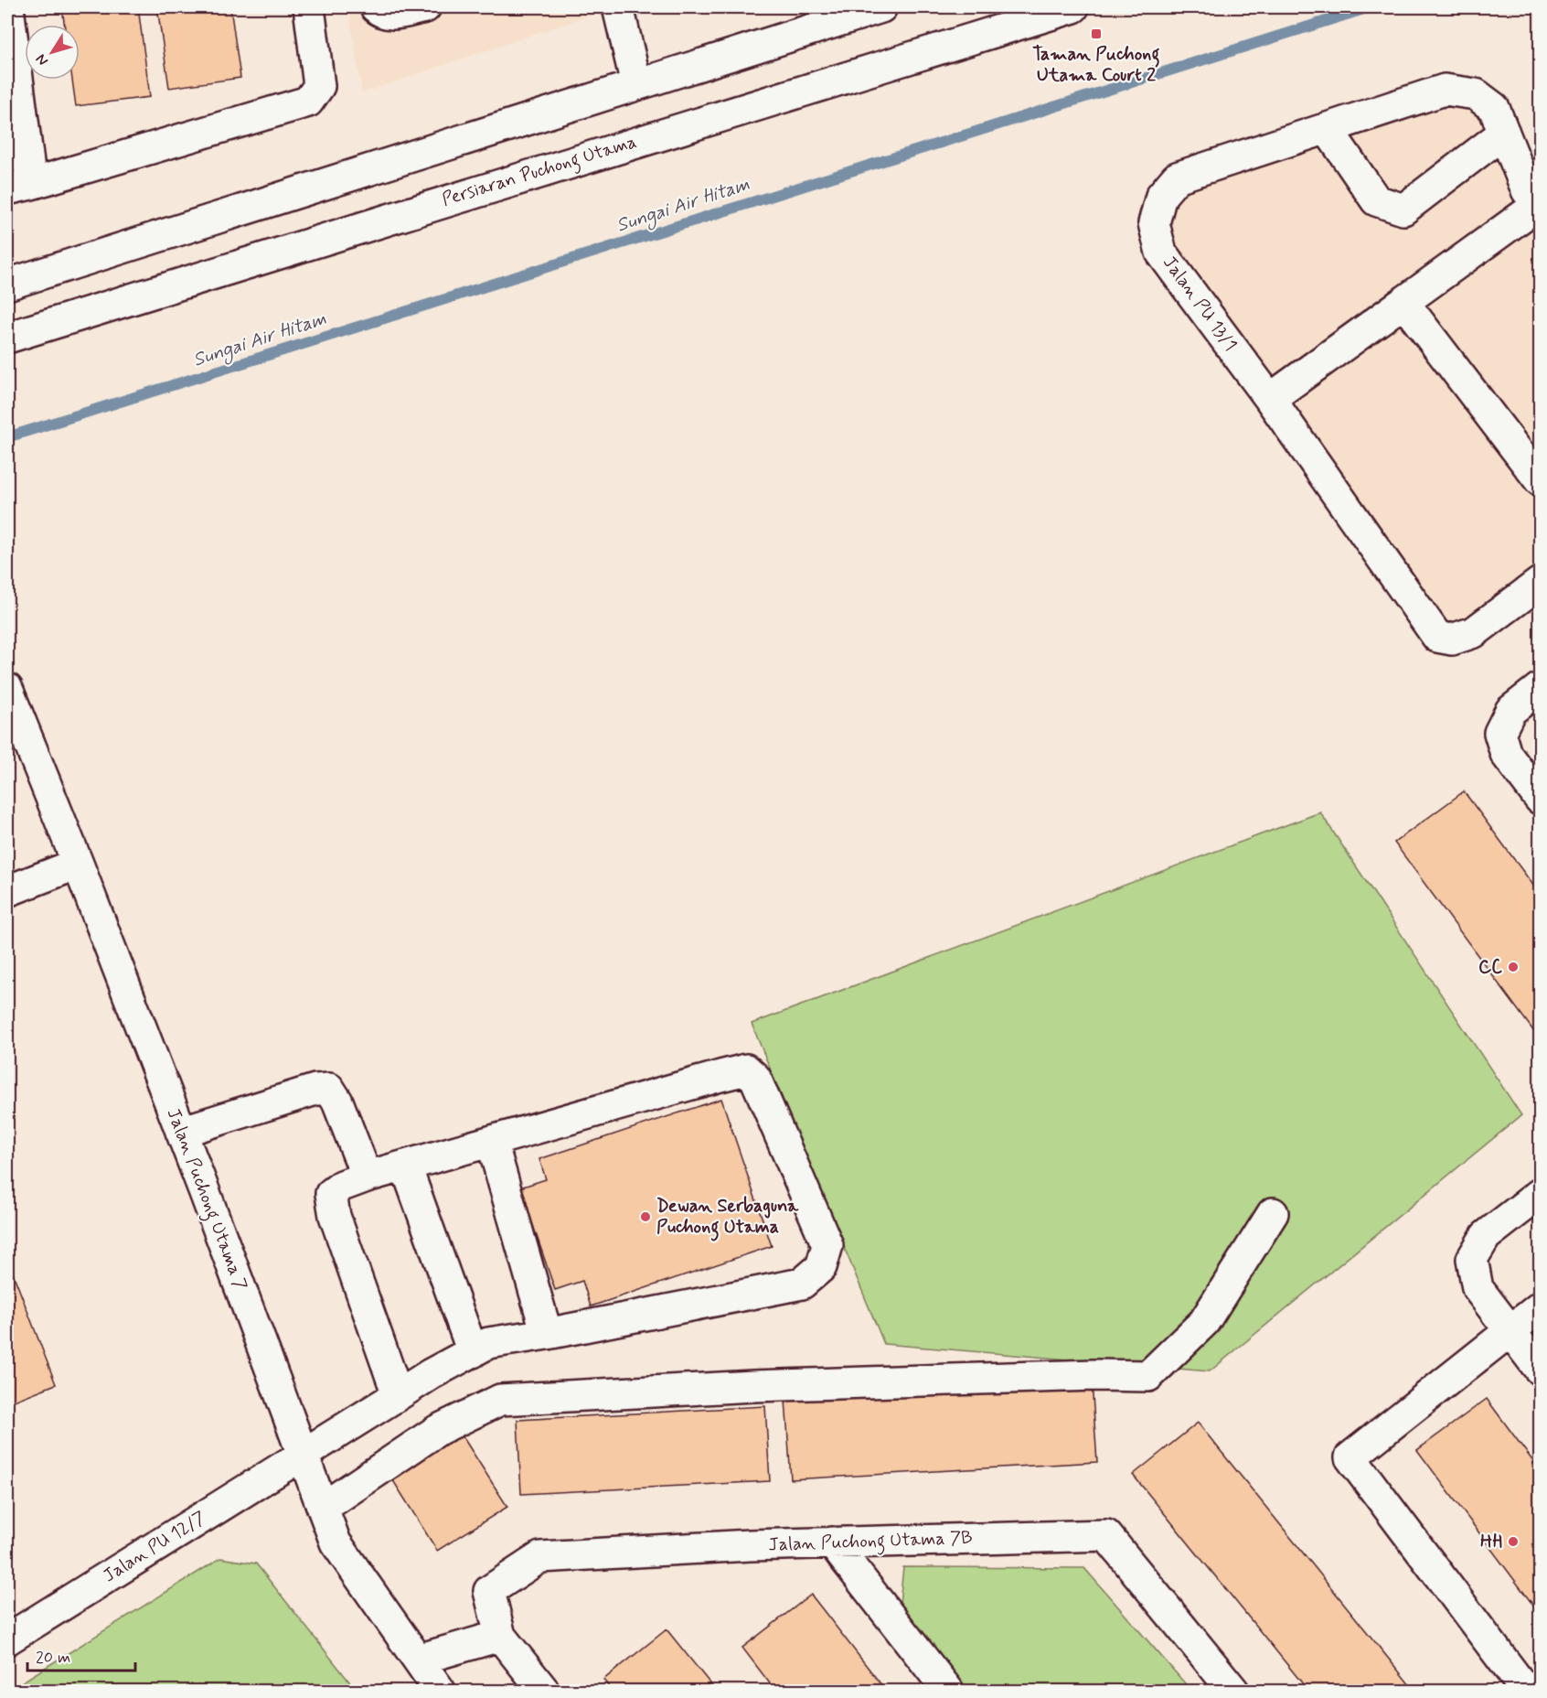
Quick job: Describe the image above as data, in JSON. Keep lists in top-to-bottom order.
{
  "streets": {
    "street": [
      "Persiaran Puchong Utama",
      "Jalan PU 13/1",
      "Jalan Puchong Utama 7",
      "Jalan Puchong Utama 7B",
      "Jalan PU 12/7"
    ]
  },
  "crossings": [
    ["Jalan Puchong Utama 7", "Jalan PU 12/7"]
  ],
  "water": ["Sungai Air Hitam"],
  "places": {
    "transit": ["Taman Puchong Utama Court 2"],
    "other": ["CC", "Dewan Serbaguna Puchong Utama", "HH"]
  },
  "scale_bar": "20 m",
  "north": "bottom left"
}
